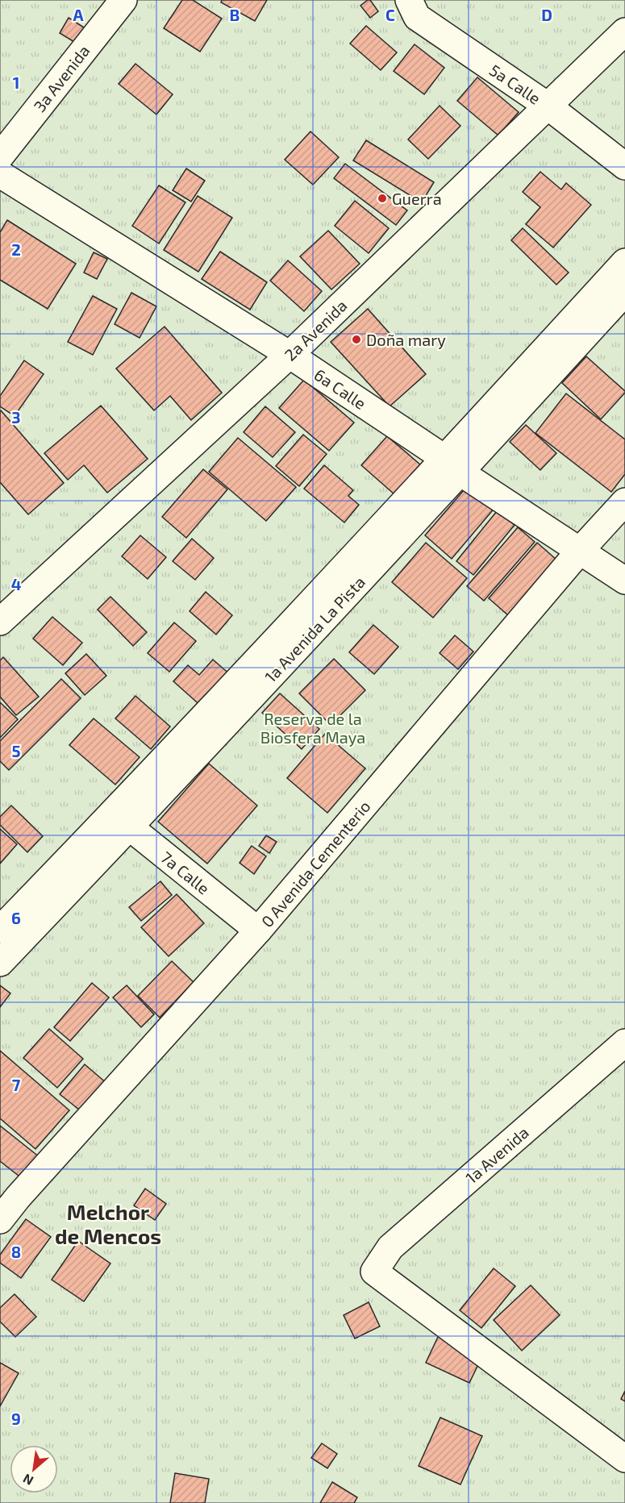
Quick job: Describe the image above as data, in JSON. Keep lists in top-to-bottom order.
{
  "streets": {
    "street": [
      "3a Avenida",
      "5a Calle",
      "2a Avenida",
      "6a Calle",
      "1a Avenida La Pista",
      "0 Avenida Cementerio",
      "7a Calle",
      "1a Avenida"
    ]
  },
  "crossings": [
    ["5a Calle", "2a Avenida"],
    ["2a Avenida", "6a Calle"],
    ["6a Calle", "1a Avenida La Pista"],
    ["6a Calle", "0 Avenida Cementerio"],
    ["1a Avenida La Pista", "7a Calle"],
    ["0 Avenida Cementerio", "7a Calle"]
  ],
  "districts": ["Melchor de Mencos"],
  "parks": ["Reserva de la Biosfera Maya"],
  "places": ["Guerra", "Doña mary"],
  "north": "bottom left",
  "grid": {
    "columns": [
      "A",
      "B",
      "C",
      "D"
    ],
    "rows": [
      "1",
      "2",
      "3",
      "4",
      "5",
      "6",
      "7",
      "8",
      "9"
    ]
  }
}
